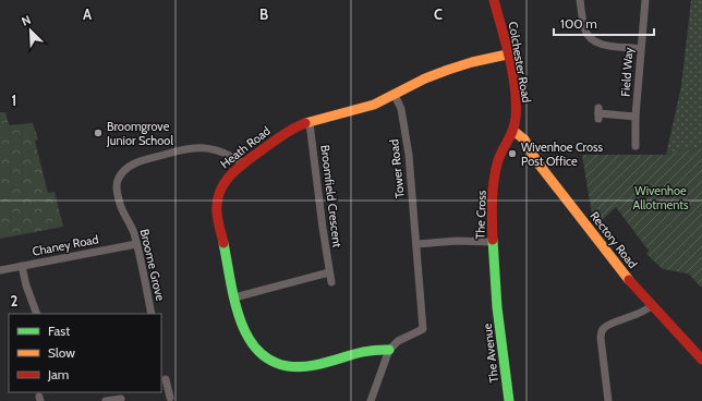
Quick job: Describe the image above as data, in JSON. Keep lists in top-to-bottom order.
{
  "streets": {
    "street": [
      "Colchester Road",
      "Field Way",
      "Heath Road",
      "Tower Road",
      "Broomfield Crescent",
      "The Cross",
      "Rectory Road",
      "Chaney Road",
      "Broome Grove",
      "The Avenue"
    ]
  },
  "crossings": [
    ["Colchester Road", "Heath Road"],
    ["Colchester Road", "The Cross"],
    ["Colchester Road", "Rectory Road"],
    ["Heath Road", "Tower Road"],
    ["Heath Road", "Broomfield Crescent"],
    ["Heath Road", "Broome Grove"],
    ["The Cross", "Rectory Road"],
    ["The Cross", "The Avenue"],
    ["Chaney Road", "Broome Grove"]
  ],
  "parks": ["Wivenhoe Allotments"],
  "places": ["Broomgrove Junior School", "Wivenhoe Cross Post Office"],
  "legend": ["Fast", "Slow", "Jam"],
  "scale_bar": "100 m",
  "north": "top left",
  "grid": {
    "columns": ["A", "B", "C"],
    "rows": ["1", "2"]
  }
}
